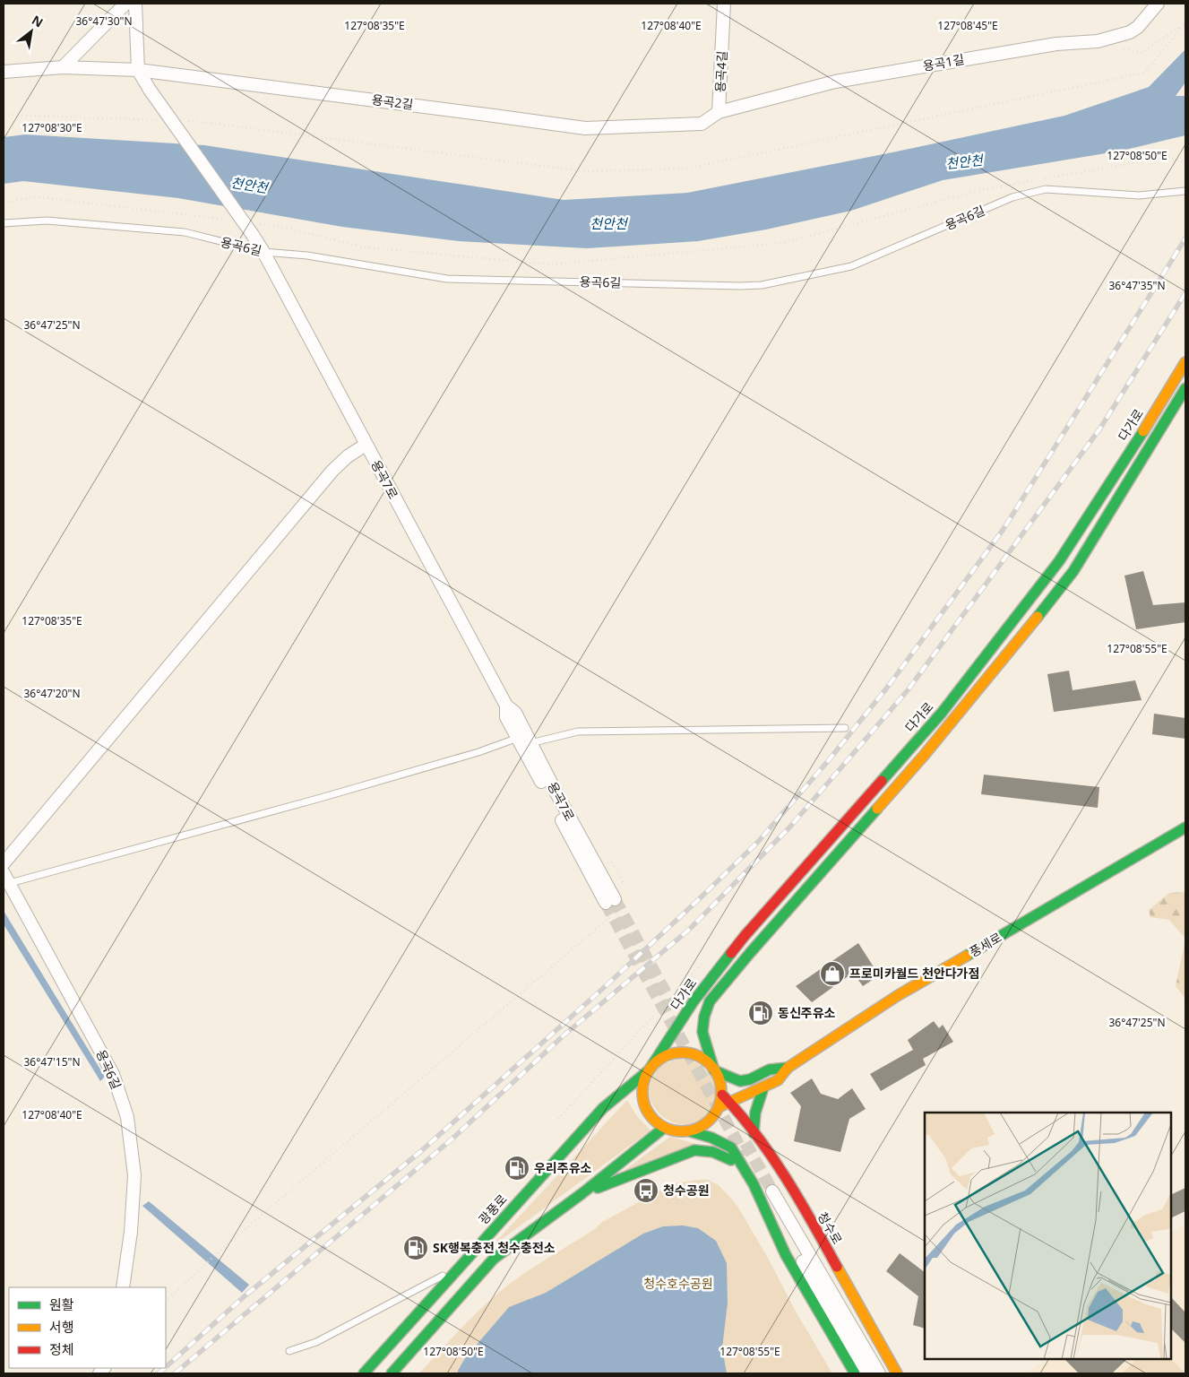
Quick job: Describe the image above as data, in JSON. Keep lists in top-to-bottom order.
{
  "streets": {
    "street": [
      "용곡1길",
      "용곡4길",
      "용곡2길",
      "용곡6길",
      "다가로",
      "용곡7로",
      "풍세로",
      "광풍로",
      "청수로"
    ]
  },
  "crossings": [
    ["용곡1길", "용곡4길"],
    ["용곡1길", "용곡2길"],
    ["용곡4길", "용곡2길"],
    ["용곡2길", "용곡7로"],
    ["용곡6길", "용곡7로"],
    ["다가로", "풍세로"],
    ["다가로", "광풍로"],
    ["다가로", "청수로"],
    ["풍세로", "광풍로"],
    ["풍세로", "청수로"],
    ["광풍로", "청수로"]
  ],
  "water": ["천안천"],
  "parks": ["청수호수공원"],
  "places": {
    "shop": ["프로미카월드 천안다가점"],
    "fuel station": ["동신주유소", "우리주유소", "SK행복충전 청수충전소"],
    "bus stop": ["청수공원"]
  },
  "legend": ["원활", "서행", "정체"],
  "north": "top right",
  "coordinates": [
    "36°47'30\"N",
    "127°08'40\"E",
    "127°08'35\"E",
    "127°08'45\"E",
    "127°08'30\"E",
    "127°08'50\"E",
    "36°47'35\"N",
    "36°47'25\"N",
    "127°08'55\"E",
    "36°47'20\"N",
    "36°47'15\"N"
  ]
}
